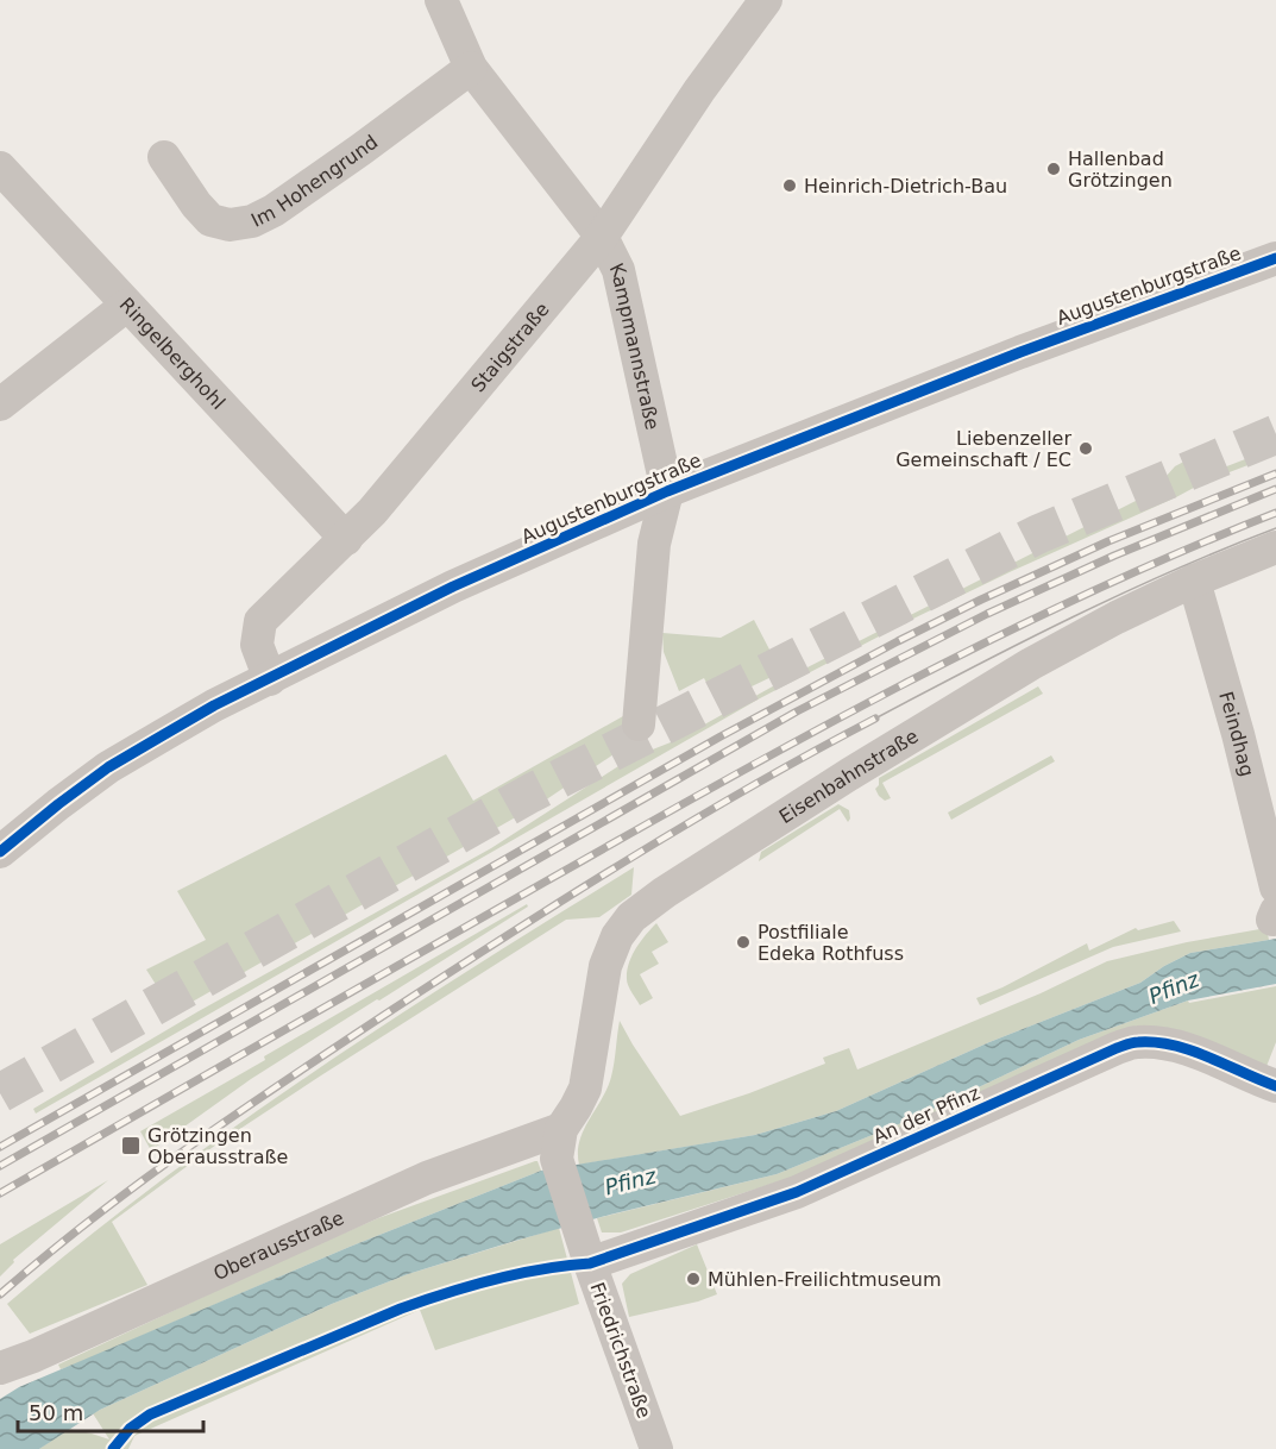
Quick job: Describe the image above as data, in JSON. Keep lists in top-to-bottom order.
{
  "streets": {
    "street": [
      "Im Hohengrund",
      "Augustenburgstraße",
      "Kampmannstraße",
      "Staigstraße",
      "Ringelberghohl",
      "Feindhag",
      "Eisenbahnstraße",
      "An der Pfinz",
      "Oberausstraße",
      "Friedrichstraße"
    ]
  },
  "crossings": [
    ["Im Hohengrund", "Kampmannstraße"],
    ["Augustenburgstraße", "Kampmannstraße"],
    ["Augustenburgstraße", "Staigstraße"],
    ["Kampmannstraße", "Staigstraße"],
    ["Staigstraße", "Ringelberghohl"],
    ["Feindhag", "Eisenbahnstraße"],
    ["Eisenbahnstraße", "Oberausstraße"],
    ["Eisenbahnstraße", "Friedrichstraße"],
    ["An der Pfinz", "Friedrichstraße"],
    ["Oberausstraße", "Friedrichstraße"]
  ],
  "water": ["Pfinz"],
  "places": {
    "other": [
      "Hallenbad Grötzingen",
      "Heinrich-Dietrich-Bau",
      "Liebenzeller Gemeinschaft / EC",
      "Postfiliale Edeka Rothfuss",
      "Mühlen-Freilichtmuseum"
    ],
    "transit": ["Grötzingen Oberausstraße"]
  },
  "scale_bar": "50 m"
}
